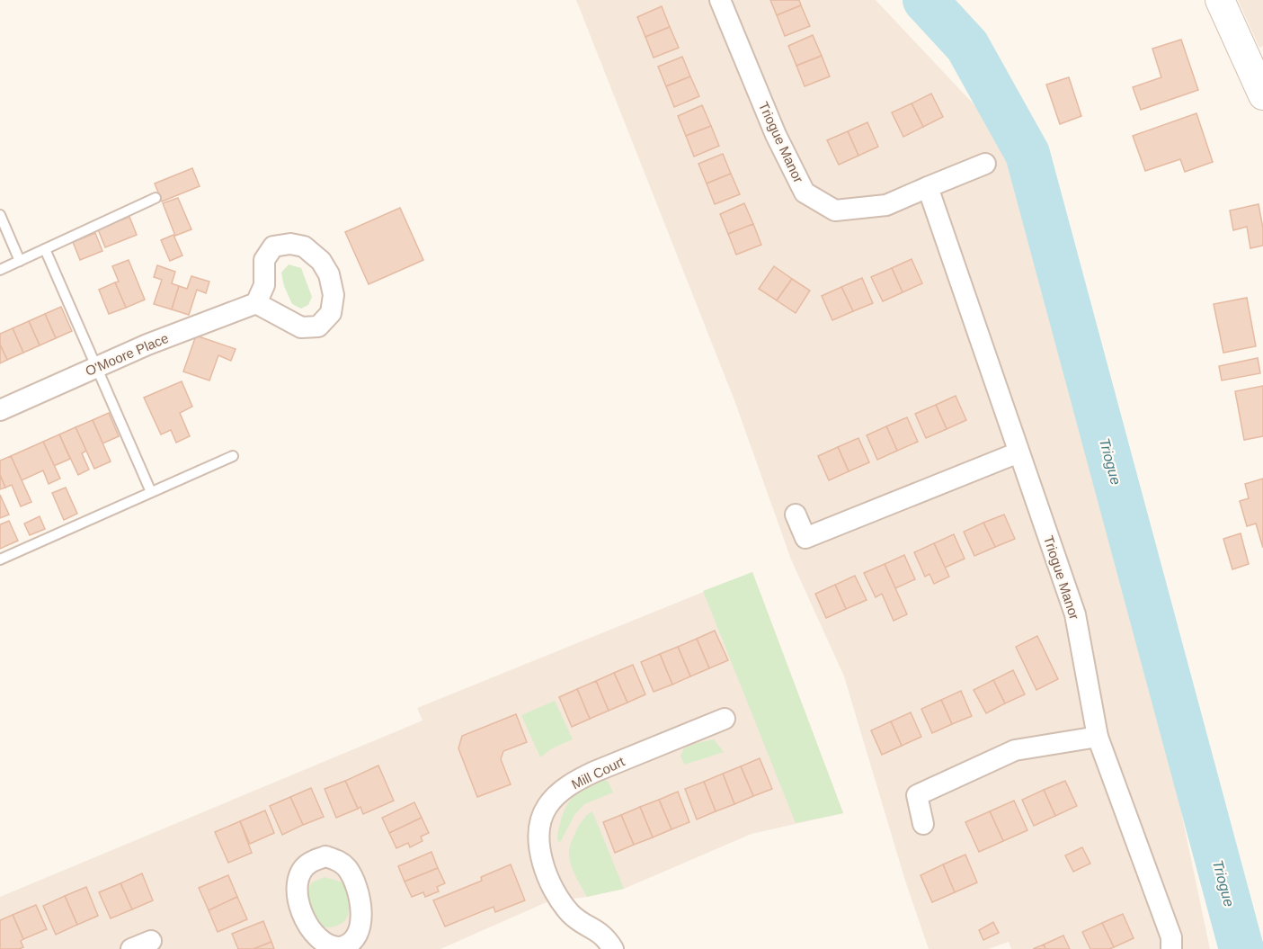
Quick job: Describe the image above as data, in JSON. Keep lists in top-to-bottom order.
{
  "streets": {
    "street": ["Triogue Manor", "O'Moore Place", "Mill Court"]
  },
  "water": ["Triogue"]
}
